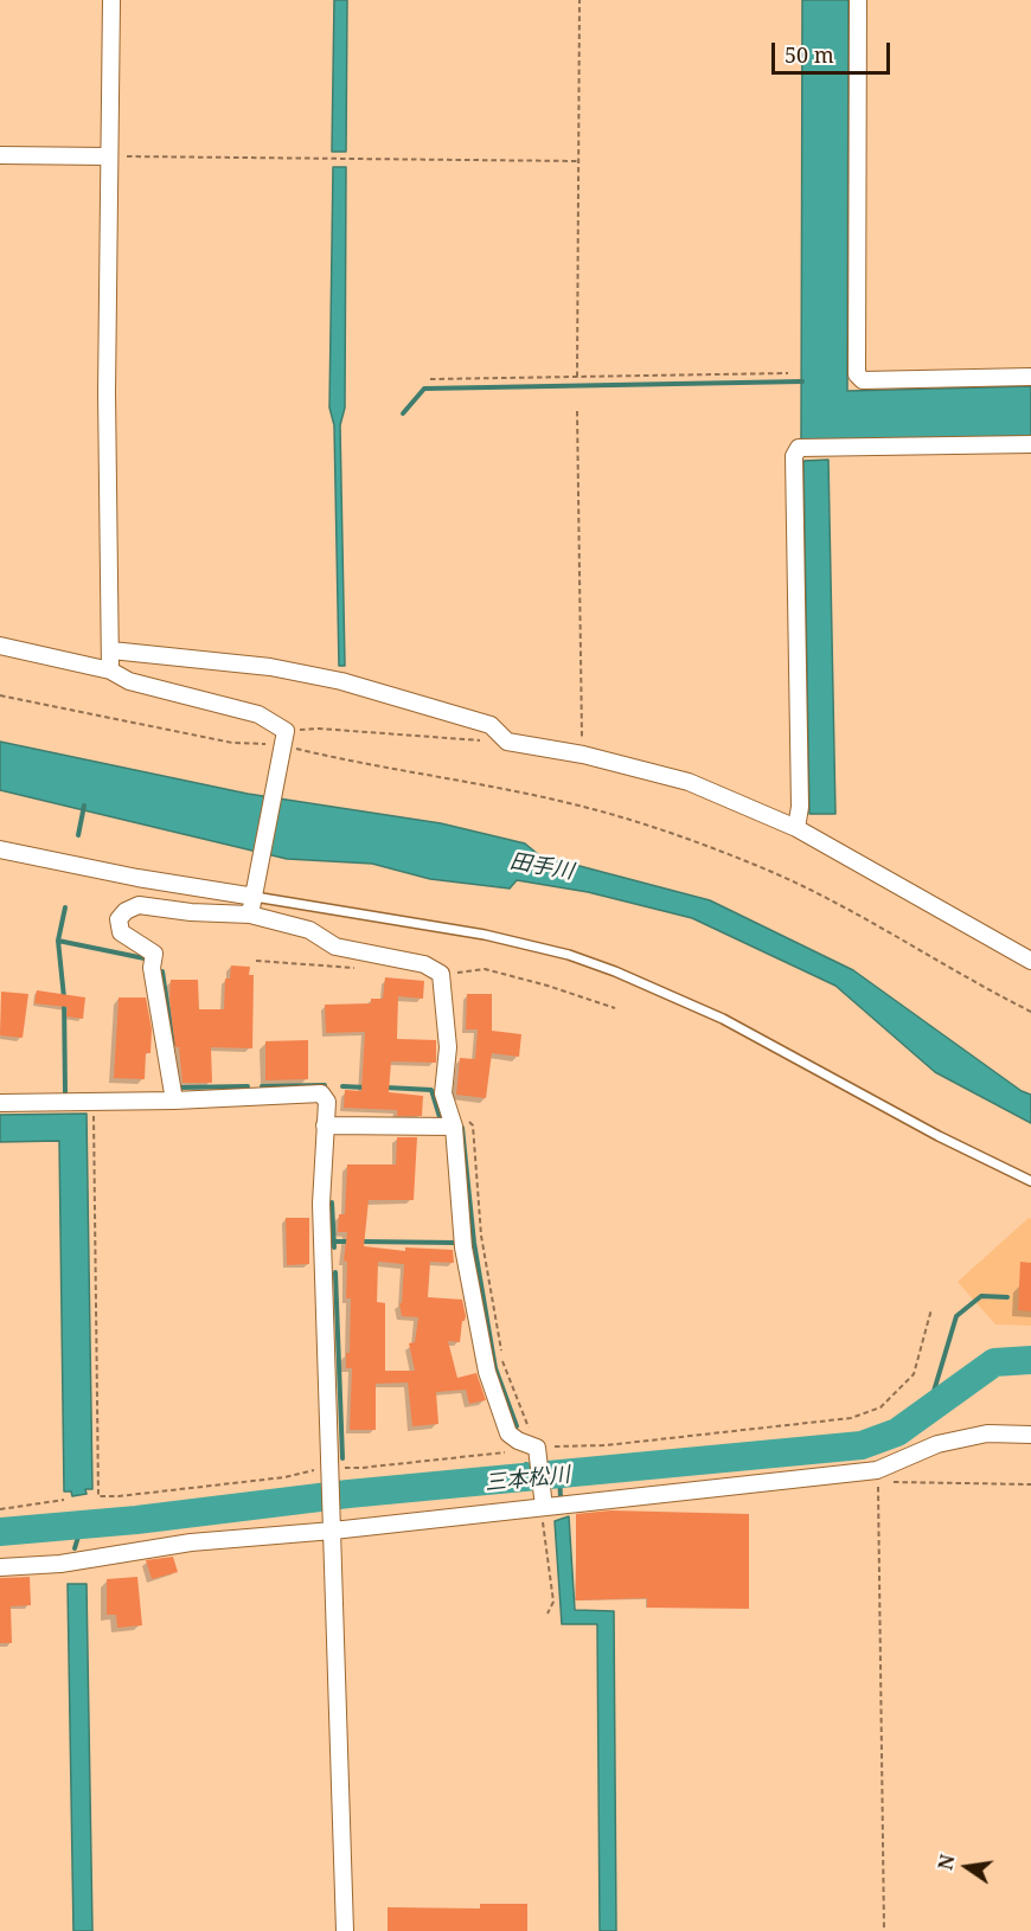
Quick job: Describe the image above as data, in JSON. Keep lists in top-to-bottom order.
{
  "water": ["田手川", "三本松川"],
  "scale_bar": "50 m",
  "north": "left"
}
